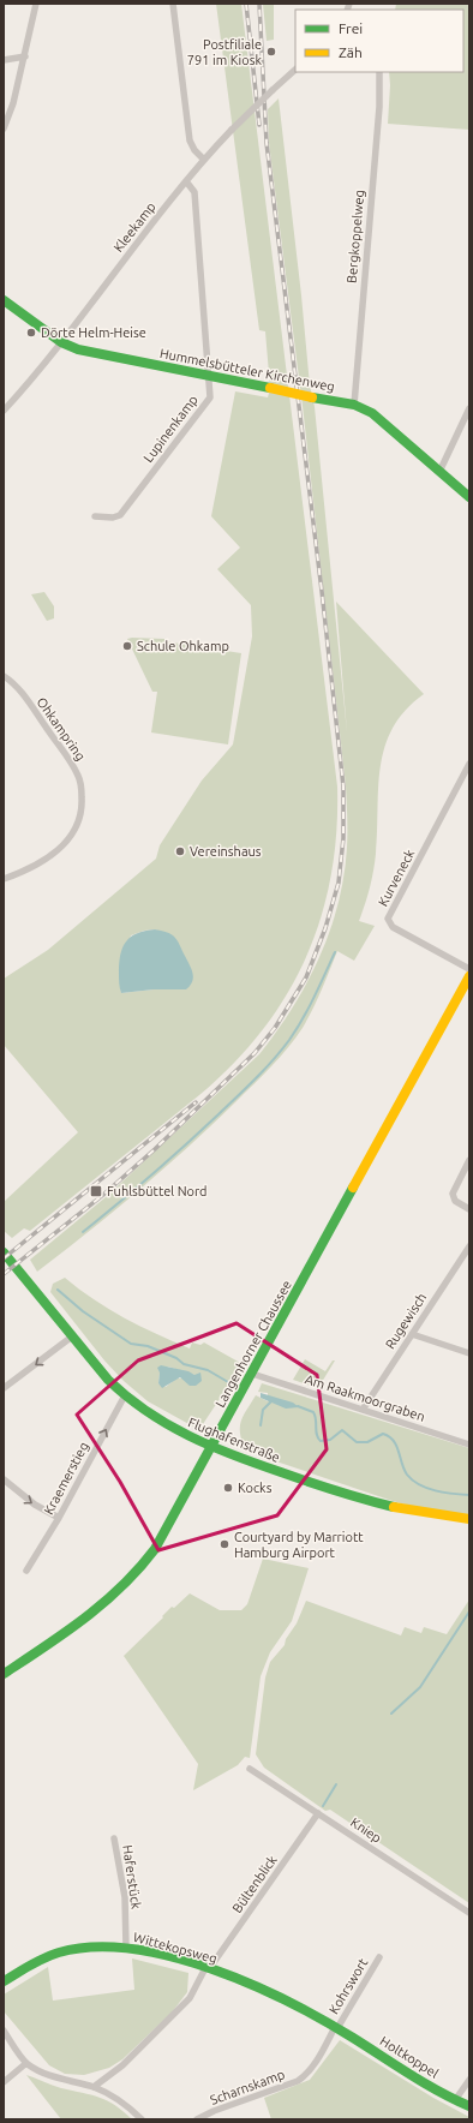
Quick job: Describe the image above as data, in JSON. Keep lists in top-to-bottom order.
{
  "streets": {
    "street": [
      "Kleekamp",
      "Bergkoppelweg",
      "Hummelsbütteler Kirchenweg",
      "Lupinenkamp",
      "Ohkampring",
      "Kurveneck",
      "Rugewisch",
      "Langenhorner Chaussee",
      "Am Raakmoorgraben",
      "Flughafenstraße",
      "Kraemerstieg",
      "Kniep",
      "Haferstück",
      "Bültenblick",
      "Wittekopsweg",
      "Kohrswort",
      "Holtkoppel",
      "Scharnskamp"
    ]
  },
  "crossings": [
    ["Kleekamp", "Hummelsbütteler Kirchenweg"],
    ["Kleekamp", "Lupinenkamp"],
    ["Bergkoppelweg", "Hummelsbütteler Kirchenweg"],
    ["Hummelsbütteler Kirchenweg", "Lupinenkamp"],
    ["Rugewisch", "Am Raakmoorgraben"],
    ["Langenhorner Chaussee", "Am Raakmoorgraben"],
    ["Langenhorner Chaussee", "Flughafenstraße"],
    ["Flughafenstraße", "Kraemerstieg"],
    ["Kniep", "Bültenblick"],
    ["Haferstück", "Wittekopsweg"],
    ["Bültenblick", "Wittekopsweg"],
    ["Wittekopsweg", "Kohrswort"],
    ["Wittekopsweg", "Holtkoppel"],
    ["Wittekopsweg", "Scharnskamp"],
    ["Kohrswort", "Holtkoppel"],
    ["Kohrswort", "Scharnskamp"],
    ["Holtkoppel", "Scharnskamp"]
  ],
  "one_way": ["Kraemerstieg"],
  "places": {
    "other": [
      "Postfiliale 791 im Kiosk",
      "Dörte Helm-Heise",
      "Schule Ohkamp",
      "Vereinshaus",
      "Kocks",
      "Courtyard by Marriott Hamburg Airport"
    ],
    "transit": ["Fuhlsbüttel Nord"]
  },
  "legend": ["Frei", "Zäh"]
}
